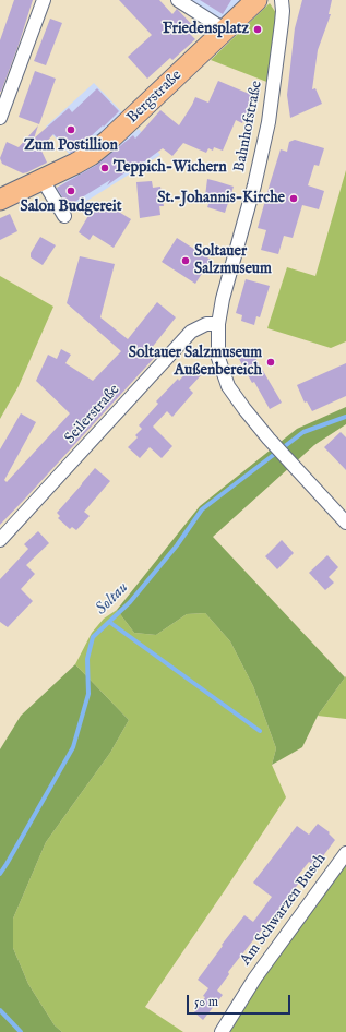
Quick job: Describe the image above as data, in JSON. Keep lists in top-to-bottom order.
{
  "streets": {
    "main road": ["Bergstraße"],
    "street": ["Bahnhofstraße", "Seilerstraße", "Am Schwarzen Busch"]
  },
  "crossings": [
    ["Bahnhofstraße", "Seilerstraße"]
  ],
  "water": ["Soltau"],
  "places": [
    "Friedensplatz",
    "Zum Postillion",
    "Teppich-Wichern",
    "Salon Budgereit",
    "St.-Johannis-Kirche",
    "Soltauer Salzmuseum",
    "Soltauer Salzmuseum Außenbereich"
  ],
  "scale_bar": "50 m"
}
